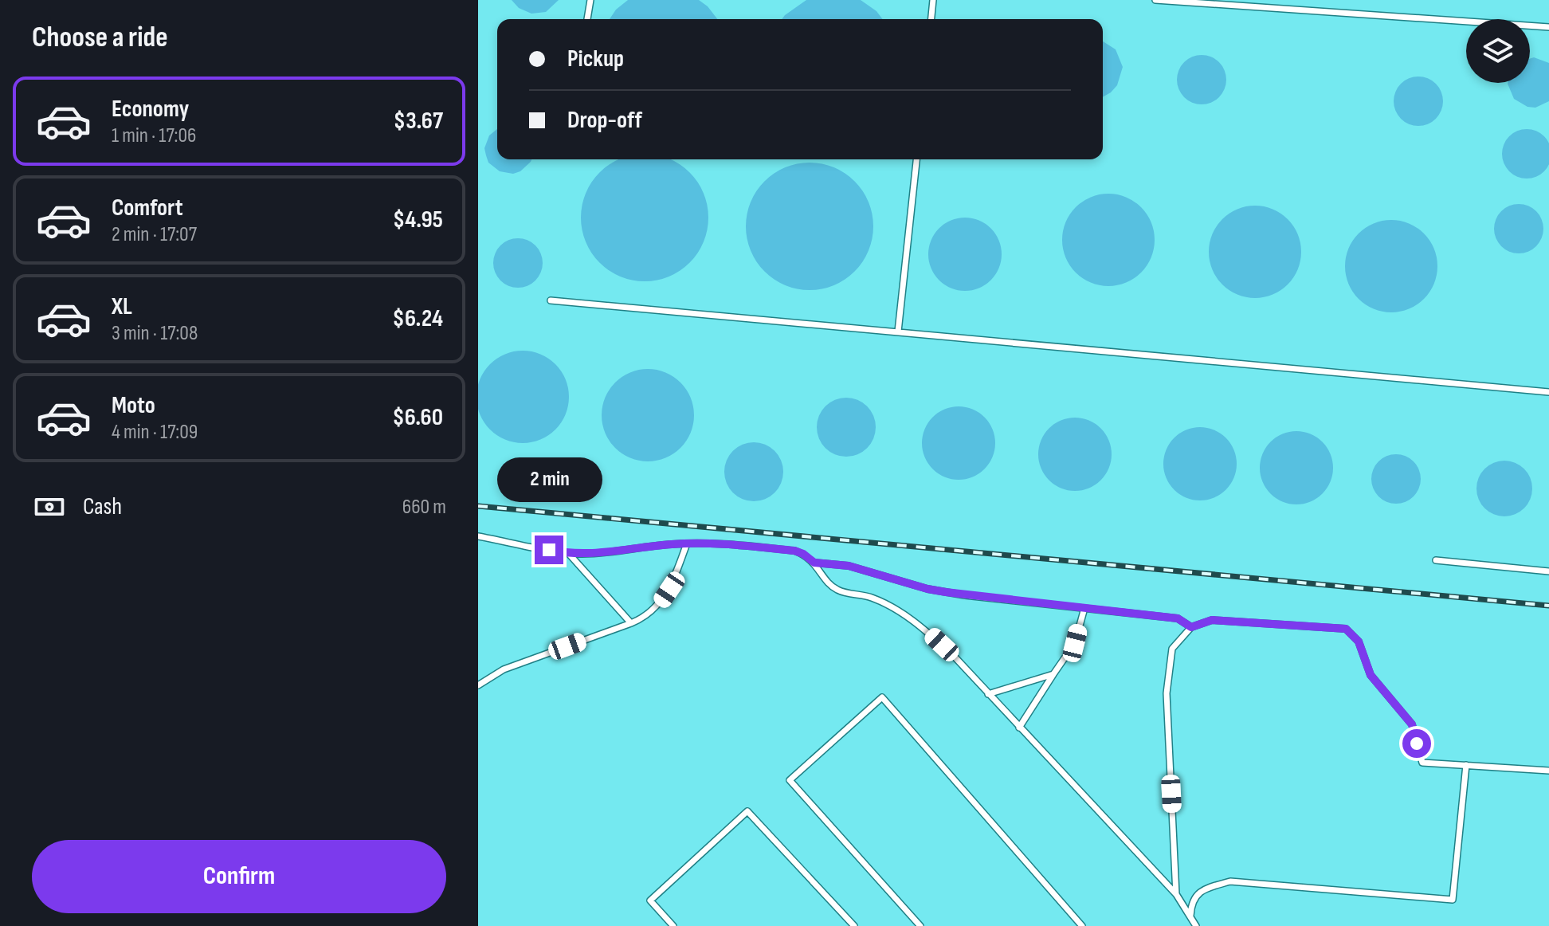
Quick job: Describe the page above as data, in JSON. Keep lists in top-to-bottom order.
{
  "page": {
    "heading": "Choose a ride",
    "banner": ["Pickup", "Drop-off"],
    "list": [
      {
        "name": "Economy",
        "note": "1 min · 17:06",
        "value": "$3.67"
      },
      {
        "name": "Comfort",
        "note": "2 min · 17:07",
        "value": "$4.95"
      },
      {
        "name": "XL",
        "note": "3 min · 17:08",
        "value": "$6.24"
      },
      {
        "name": "Moto",
        "note": "4 min · 17:09",
        "value": "$6.60"
      }
    ],
    "bubble": "2 min",
    "pay": ["Cash", "660 m"],
    "buttons": "Confirm"
  }
}
